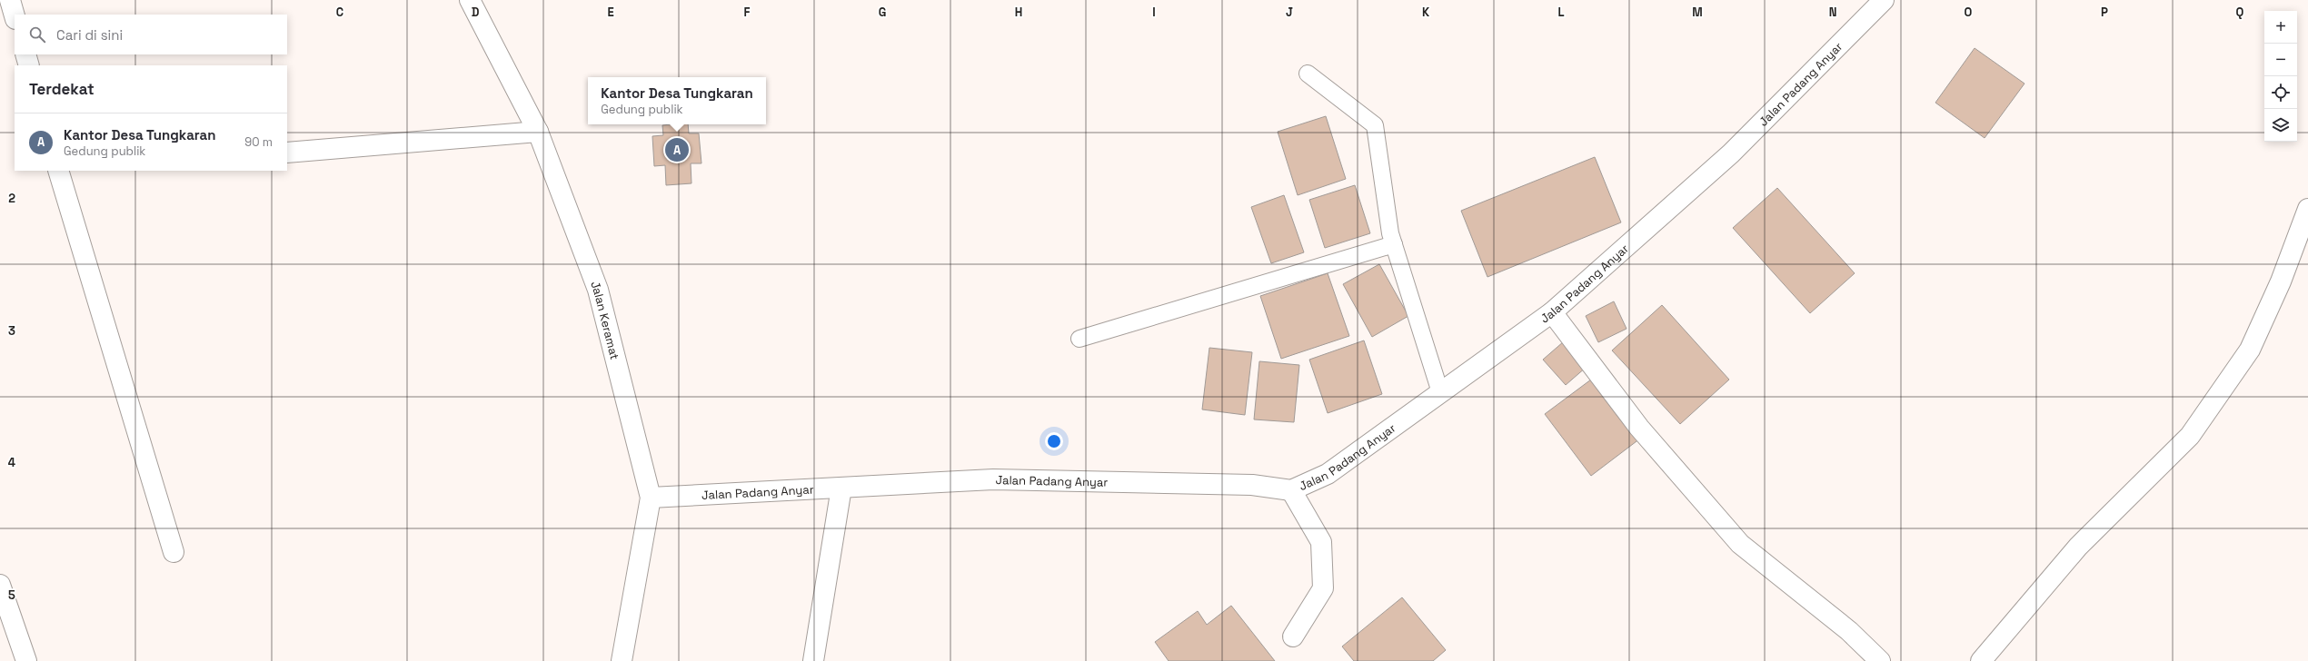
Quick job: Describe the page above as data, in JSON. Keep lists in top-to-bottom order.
{
  "streets": {
    "street": ["Jalan Padang Anyar", "Jalan Keramat"]
  },
  "crossings": [
    ["Jalan Padang Anyar", "Jalan Keramat"]
  ],
  "page": {
    "map_buttons": ["+", "−"],
    "search": "Cari di sini",
    "heading": "Terdekat",
    "popup": ["Kantor Desa Tungkaran", "Gedung publik"],
    "list": [
      {
        "mark": "A",
        "name": "Kantor Desa Tungkaran",
        "note": "Gedung publik",
        "value": "90 m"
      }
    ],
    "pins": "A"
  },
  "grid": {
    "columns": [
      "C",
      "D",
      "E",
      "F",
      "G",
      "H",
      "I",
      "J",
      "K",
      "L",
      "M",
      "N",
      "O",
      "P",
      "Q"
    ],
    "rows": [
      "2",
      "3",
      "4",
      "5"
    ]
  }
}
